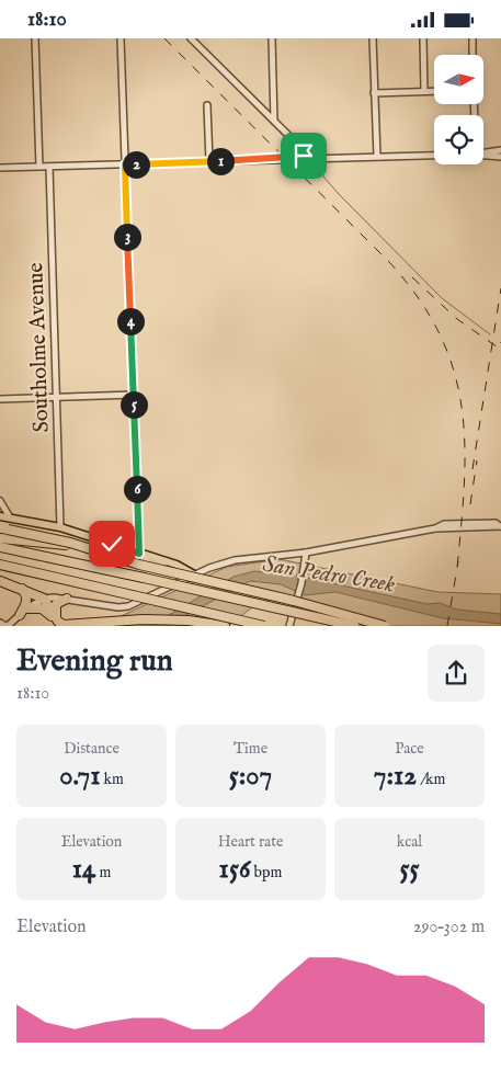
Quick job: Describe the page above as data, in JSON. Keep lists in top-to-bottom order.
{
  "streets": {
    "street": ["Southolme Avenue"]
  },
  "water": ["San Pedro Creek"],
  "north": "right",
  "page": {
    "status": "18:10",
    "pins": [
      "1",
      "2",
      "3",
      "4",
      "5",
      "6"
    ],
    "heading": ["Evening run", "18:10"],
    "stats": [
      ["Distance", "0.71 km"],
      ["Time", "5:07"],
      ["Pace", "7:12 /km"],
      ["Elevation", "14 m"],
      ["Heart rate", "156 bpm"],
      ["kcal", "55"]
    ],
    "chart": ["Elevation", "290–302 m"]
  }
}
